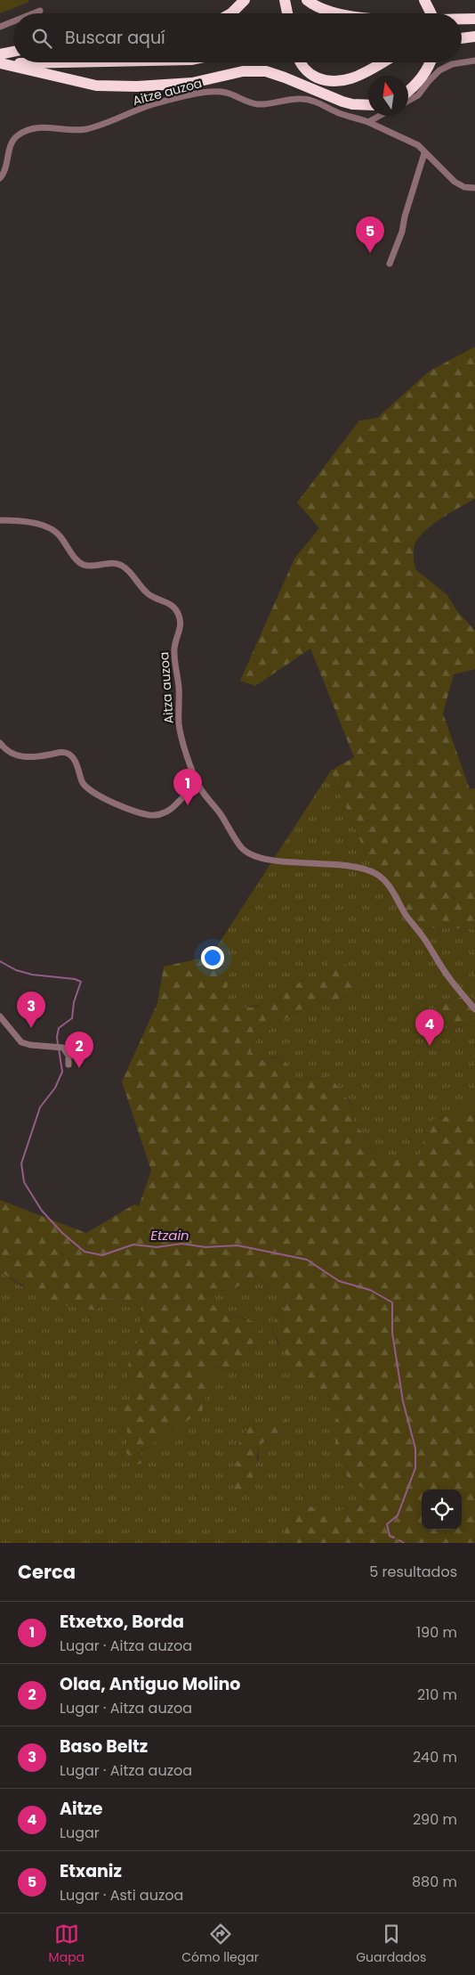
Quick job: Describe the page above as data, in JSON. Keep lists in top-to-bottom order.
{
  "streets": {
    "street": ["Aitze auzoa", "Aitza auzoa"]
  },
  "water": ["Etzain"],
  "north": "top",
  "page": {
    "search": "Buscar aquí",
    "pins": [
      "5",
      "1",
      "3",
      "4",
      "2"
    ],
    "heading": ["Cerca", "5 resultados"],
    "list": [
      {
        "mark": "1",
        "name": "Etxetxo, Borda",
        "note": "Lugar · Aitza auzoa",
        "value": "190 m"
      },
      {
        "mark": "2",
        "name": "Olaa, Antiguo Molino",
        "note": "Lugar · Aitza auzoa",
        "value": "210 m"
      },
      {
        "mark": "3",
        "name": "Baso Beltz",
        "note": "Lugar · Aitza auzoa",
        "value": "240 m"
      },
      {
        "mark": "4",
        "name": "Aitze",
        "note": "Lugar",
        "value": "290 m"
      },
      {
        "mark": "5",
        "name": "Etxaniz",
        "note": "Lugar · Asti auzoa",
        "value": "880 m"
      }
    ],
    "nav": ["Mapa", "Cómo llegar", "Guardados"]
  }
}
